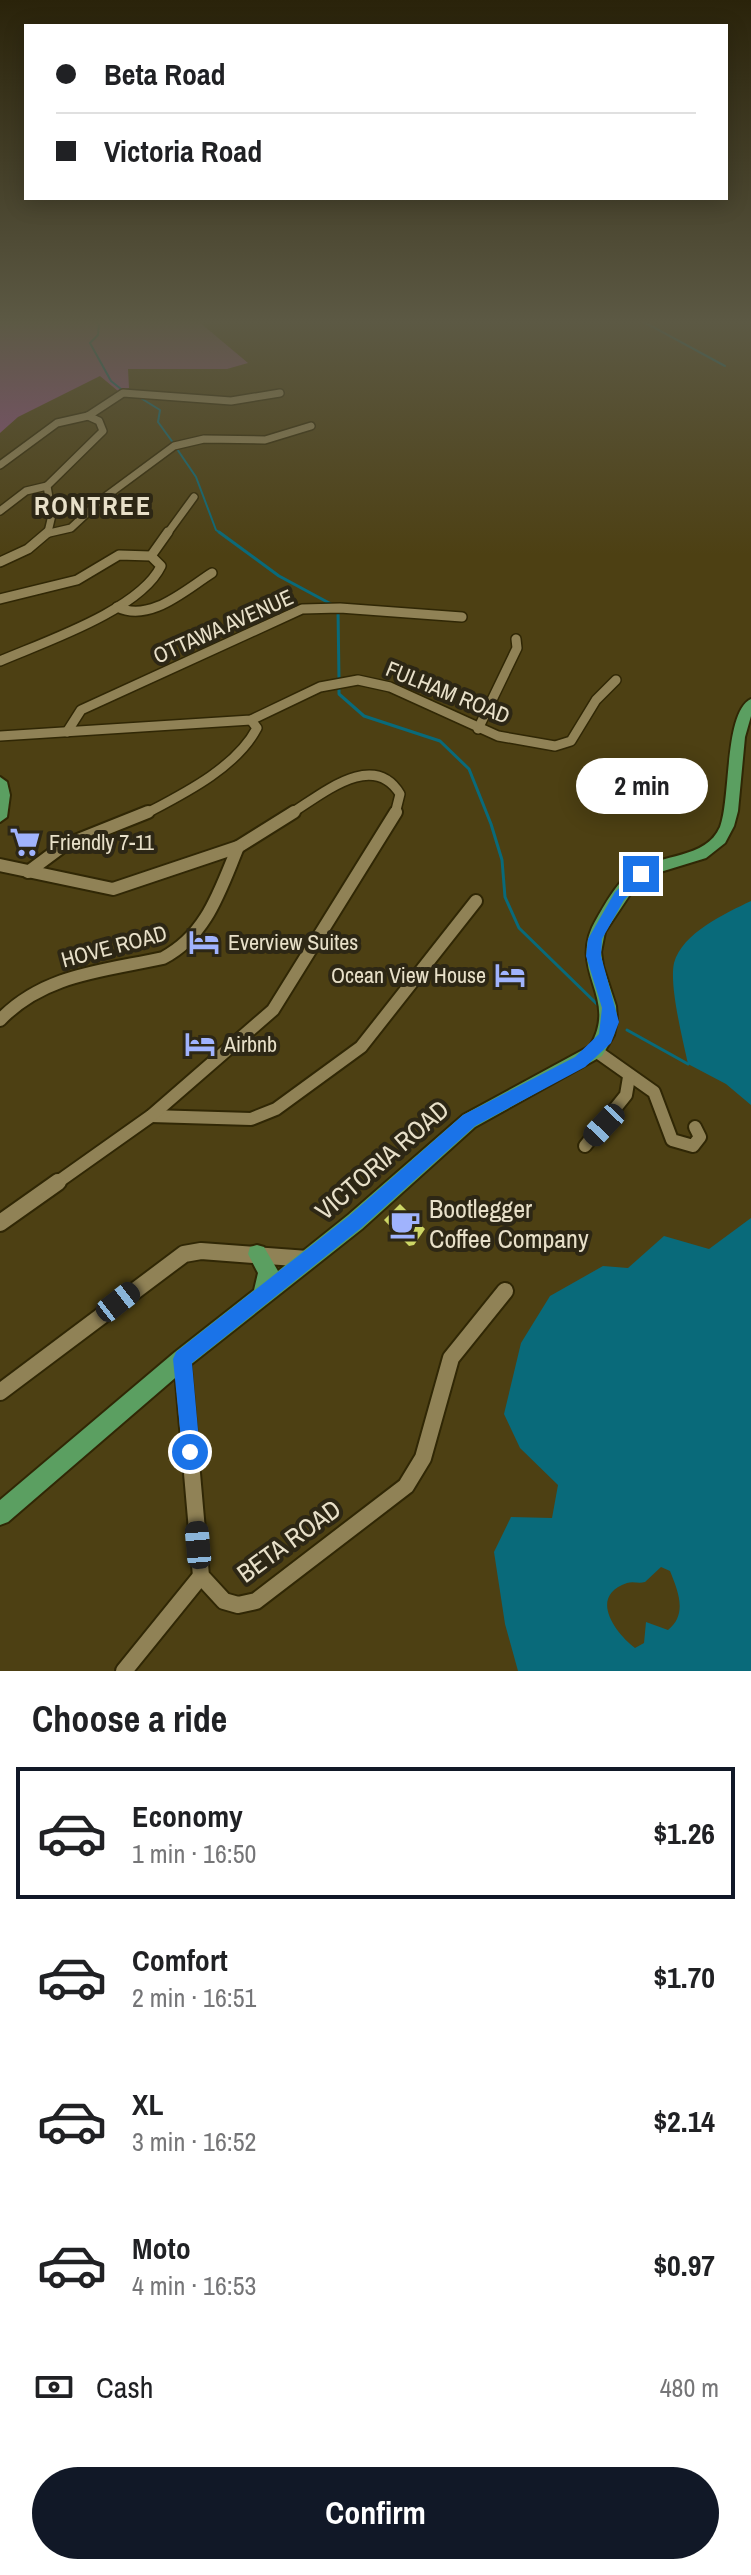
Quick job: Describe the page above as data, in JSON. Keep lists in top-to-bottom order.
{
  "streets": {
    "main road": ["VICTORIA ROAD"],
    "street": [
      "OTTAWA AVENUE",
      "FULHAM ROAD",
      "HOVE ROAD",
      "BETA ROAD"
    ]
  },
  "crossings": [
    ["OTTAWA AVENUE", "FULHAM ROAD"],
    ["VICTORIA ROAD", "BETA ROAD"]
  ],
  "districts": ["RONTREE"],
  "places": {
    "supermarket": ["Friendly 7-11"],
    "hotel": ["Everview Suites", "Ocean View House", "Airbnb"],
    "cafe": ["Bootlegger Coffee Company"]
  },
  "page": {
    "banner": ["Beta Road", "Victoria Road"],
    "bubble": "2 min",
    "heading": "Choose a ride",
    "list": [
      {
        "name": "Economy",
        "note": "1 min · 16:50",
        "value": "$1.26"
      },
      {
        "name": "Comfort",
        "note": "2 min · 16:51",
        "value": "$1.70"
      },
      {
        "name": "XL",
        "note": "3 min · 16:52",
        "value": "$2.14"
      },
      {
        "name": "Moto",
        "note": "4 min · 16:53",
        "value": "$0.97"
      }
    ],
    "pay": ["Cash", "480 m"],
    "buttons": "Confirm"
  }
}
